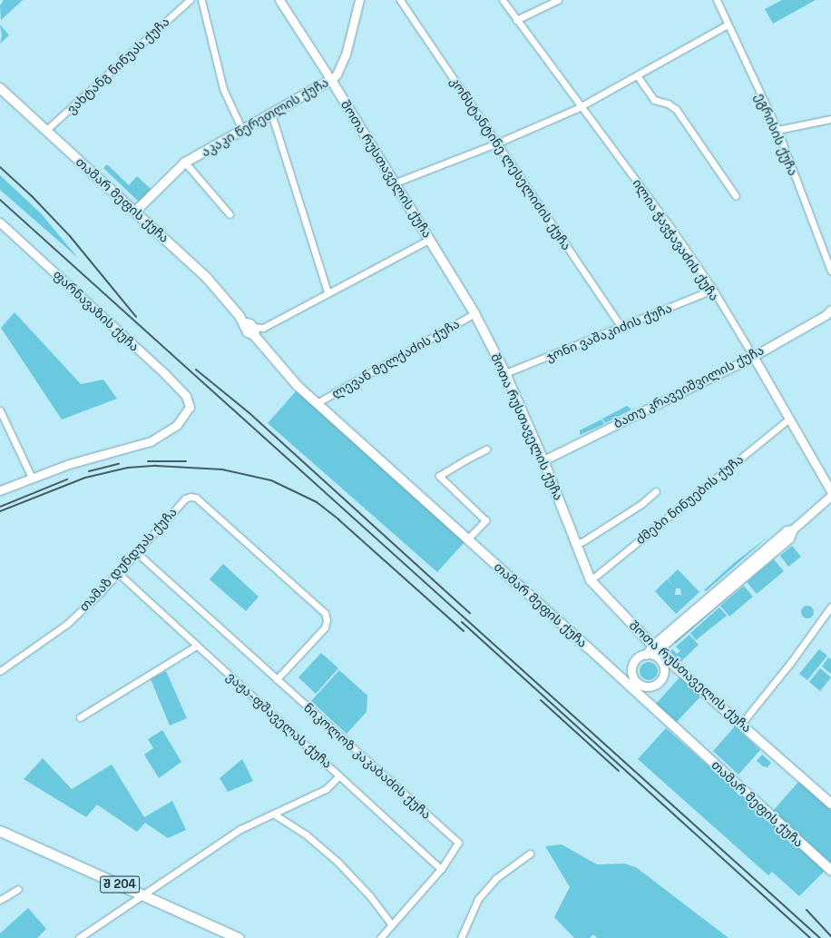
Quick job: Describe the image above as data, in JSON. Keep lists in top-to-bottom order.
{
  "streets": {
    "main road": [
      "აკაკი წერეთლის ქუჩა",
      "შოთა რუსთაველის ქუჩა",
      "თამარ მეფის ქუჩა",
      "შ 204"
    ],
    "street": [
      "ვახტანგ ნინუას ქუჩა",
      "ეგრისის ქუჩა",
      "კონსტანტინე ლესელიძის ქუჩა",
      "ილია ჭავჭავაძის ქუჩა",
      "ფარნავაზის ქუჩა",
      "ჯონი ვაშაკიძის ქუჩა",
      "ლევან მელქაძის ქუჩა",
      "ბათუ კრავეიშვილის ქუჩა",
      "ძმები ნინუების ქუჩა",
      "თამაზ დუნდუას ქუჩა",
      "ვაჟა-ფშაველას ქუჩა",
      "ნიკოლოზ კაკაბაძის ქუჩა"
    ]
  },
  "crossings": [
    ["ვახტანგ ნინუას ქუჩა", "თამარ მეფის ქუჩა"],
    ["აკაკი წერეთლის ქუჩა", "შოთა რუსთაველის ქუჩა"],
    ["აკაკი წერეთლის ქუჩა", "თამარ მეფის ქუჩა"],
    ["კონსტანტინე ლესელიძის ქუჩა", "ჯონი ვაშაკიძის ქუჩა"],
    ["შოთა რუსთაველის ქუჩა", "ჯონი ვაშაკიძის ქუჩა"],
    ["შოთა რუსთაველის ქუჩა", "ლევან მელქაძის ქუჩა"],
    ["შოთა რუსთაველის ქუჩა", "ბათუ კრავეიშვილის ქუჩა"],
    ["შოთა რუსთაველის ქუჩა", "ძმები ნინუების ქუჩა"],
    ["თამარ მეფის ქუჩა", "ლევან მელქაძის ქუჩა"],
    ["ილია ჭავჭავაძის ქუჩა", "ჯონი ვაშაკიძის ქუჩა"],
    ["ილია ჭავჭავაძის ქუჩა", "ბათუ კრავეიშვილის ქუჩა"],
    ["ილია ჭავჭავაძის ქუჩა", "ძმები ნინუების ქუჩა"],
    ["თამაზ დუნდუას ქუჩა", "ვაჟა-ფშაველას ქუჩა"],
    ["თამაზ დუნდუას ქუჩა", "ნიკოლოზ კაკაბაძის ქუჩა"],
    ["ვაჟა-ფშაველას ქუჩა", "ნიკოლოზ კაკაბაძის ქუჩა"]
  ]
}
